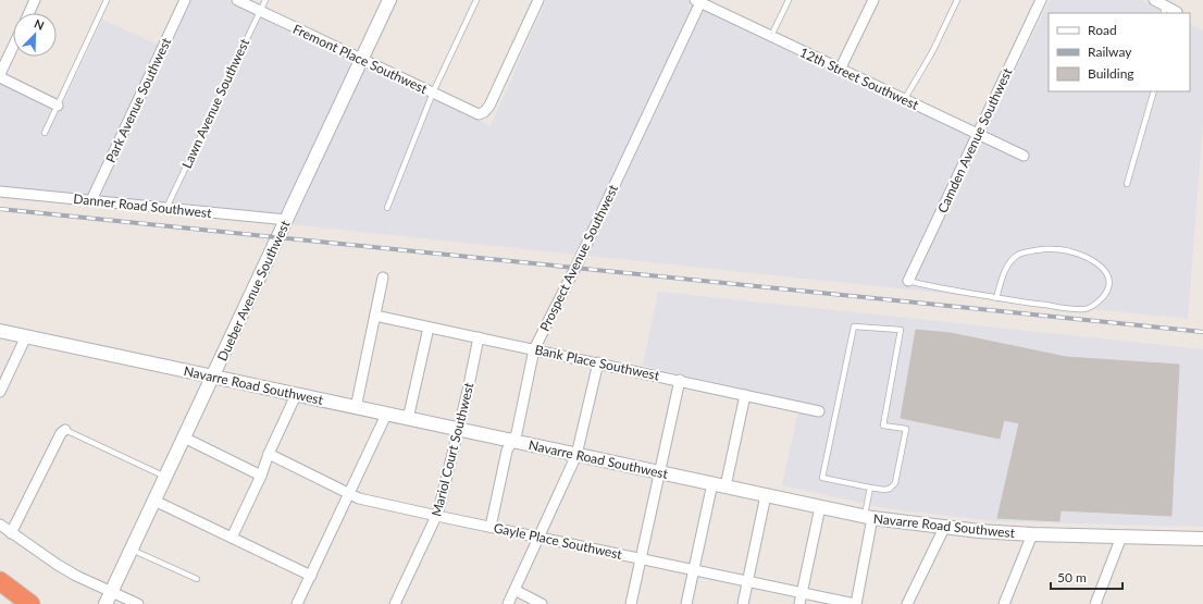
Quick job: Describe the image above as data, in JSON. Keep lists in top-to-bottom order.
{
  "streets": {
    "street": [
      "Fremont Place Southwest",
      "12th Street Southwest",
      "Park Avenue Southwest",
      "Camden Avenue Southwest",
      "Danner Road Southwest",
      "Prospect Avenue Southwest",
      "Dueber Avenue Southwest",
      "Bank Place Southwest",
      "Navarre Road Southwest",
      "Mariol Court Southwest",
      "Gayle Place Southwest"
    ],
    "lane": ["Lawn Avenue Southwest"]
  },
  "crossings": [
    ["Fremont Place Southwest", "Lawn Avenue Southwest"],
    ["Fremont Place Southwest", "Dueber Avenue Southwest"],
    ["12th Street Southwest", "Camden Avenue Southwest"],
    ["12th Street Southwest", "Prospect Avenue Southwest"],
    ["Park Avenue Southwest", "Danner Road Southwest"],
    ["Lawn Avenue Southwest", "Danner Road Southwest"],
    ["Danner Road Southwest", "Dueber Avenue Southwest"],
    ["Prospect Avenue Southwest", "Bank Place Southwest"],
    ["Prospect Avenue Southwest", "Navarre Road Southwest"],
    ["Prospect Avenue Southwest", "Gayle Place Southwest"],
    ["Dueber Avenue Southwest", "Navarre Road Southwest"],
    ["Bank Place Southwest", "Mariol Court Southwest"],
    ["Navarre Road Southwest", "Mariol Court Southwest"],
    ["Mariol Court Southwest", "Gayle Place Southwest"]
  ],
  "legend": ["Road", "Railway", "Building"],
  "scale_bar": "50 m",
  "north": "top right"
}
